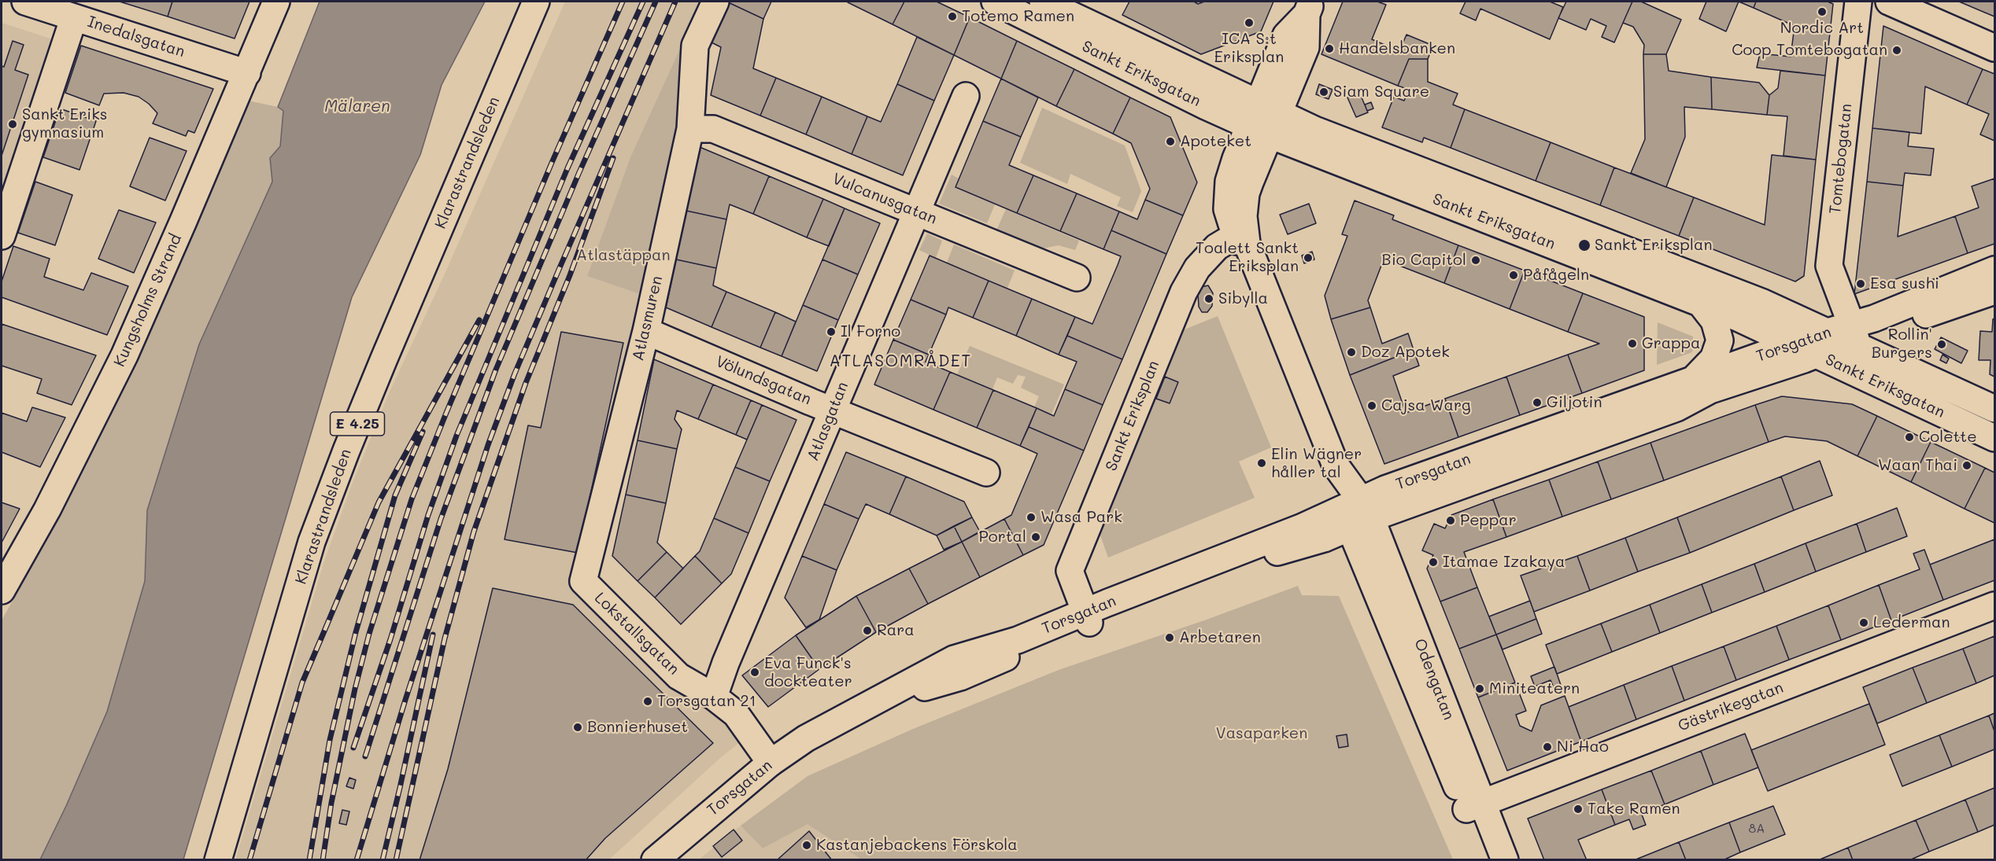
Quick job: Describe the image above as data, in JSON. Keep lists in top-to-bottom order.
{
  "streets": {
    "main road": [
      "Inedalsgatan",
      "Sankt Eriksgatan",
      "Tomtebogatan",
      "Klarastrandsleden",
      "Vulcanusgatan",
      "Kungsholms Strand",
      "Atlasmuren",
      "Torsgatan",
      "Völundsgatan",
      "Sankt Eriksplan",
      "Atlasgatan",
      "E 4.25",
      "Lokstallsgatan",
      "Odengatan",
      "Gästrikegatan"
    ]
  },
  "crossings": [
    ["Inedalsgatan", "Kungsholms Strand"],
    ["Sankt Eriksgatan", "Torsgatan"],
    ["Vulcanusgatan", "Atlasmuren"],
    ["Vulcanusgatan", "Atlasgatan"],
    ["Atlasmuren", "Völundsgatan"],
    ["Atlasmuren", "Lokstallsgatan"],
    ["Torsgatan", "Sankt Eriksplan"],
    ["Torsgatan", "Lokstallsgatan"],
    ["Torsgatan", "Odengatan"],
    ["Völundsgatan", "Atlasgatan"],
    ["Atlasgatan", "Lokstallsgatan"],
    ["Odengatan", "Gästrikegatan"]
  ],
  "districts": ["ATLASOMRÅDET"],
  "water": ["Mälaren"],
  "parks": ["Atlastäppan", "Vasaparken"],
  "places": [
    "Nordic Art",
    "Totemo Ramen",
    "ICA S:t Eriksplan",
    "Handelsbanken",
    "Coop Tomtebogatan",
    "Siam Square",
    "Sankt Eriks gymnasium",
    "Apoteket",
    "Sankt Eriksplan",
    "Toalett Sankt Eriksplan",
    "Bio Capitol",
    "Påfågeln",
    "Esa sushi",
    "Sibylla",
    "Il Forno",
    "Grappa",
    "Rollin' Burgers",
    "Doz Apotek",
    "Giljotin",
    "Cajsa Warg",
    "Colette",
    "Elin Wägner håller tal",
    "Waan Thai",
    "Wasa Park",
    "Peppar",
    "Portal",
    "Itamae Izakaya",
    "Lederman",
    "Rara",
    "Arbetaren",
    "Eva Funck's dockteater",
    "Miniteatern",
    "Torsgatan 21",
    "Bonnierhuset",
    "Ni Hao",
    "Take Ramen",
    "Kastanjebackens Förskola"
  ],
  "house_numbers": ["8A"]
}
